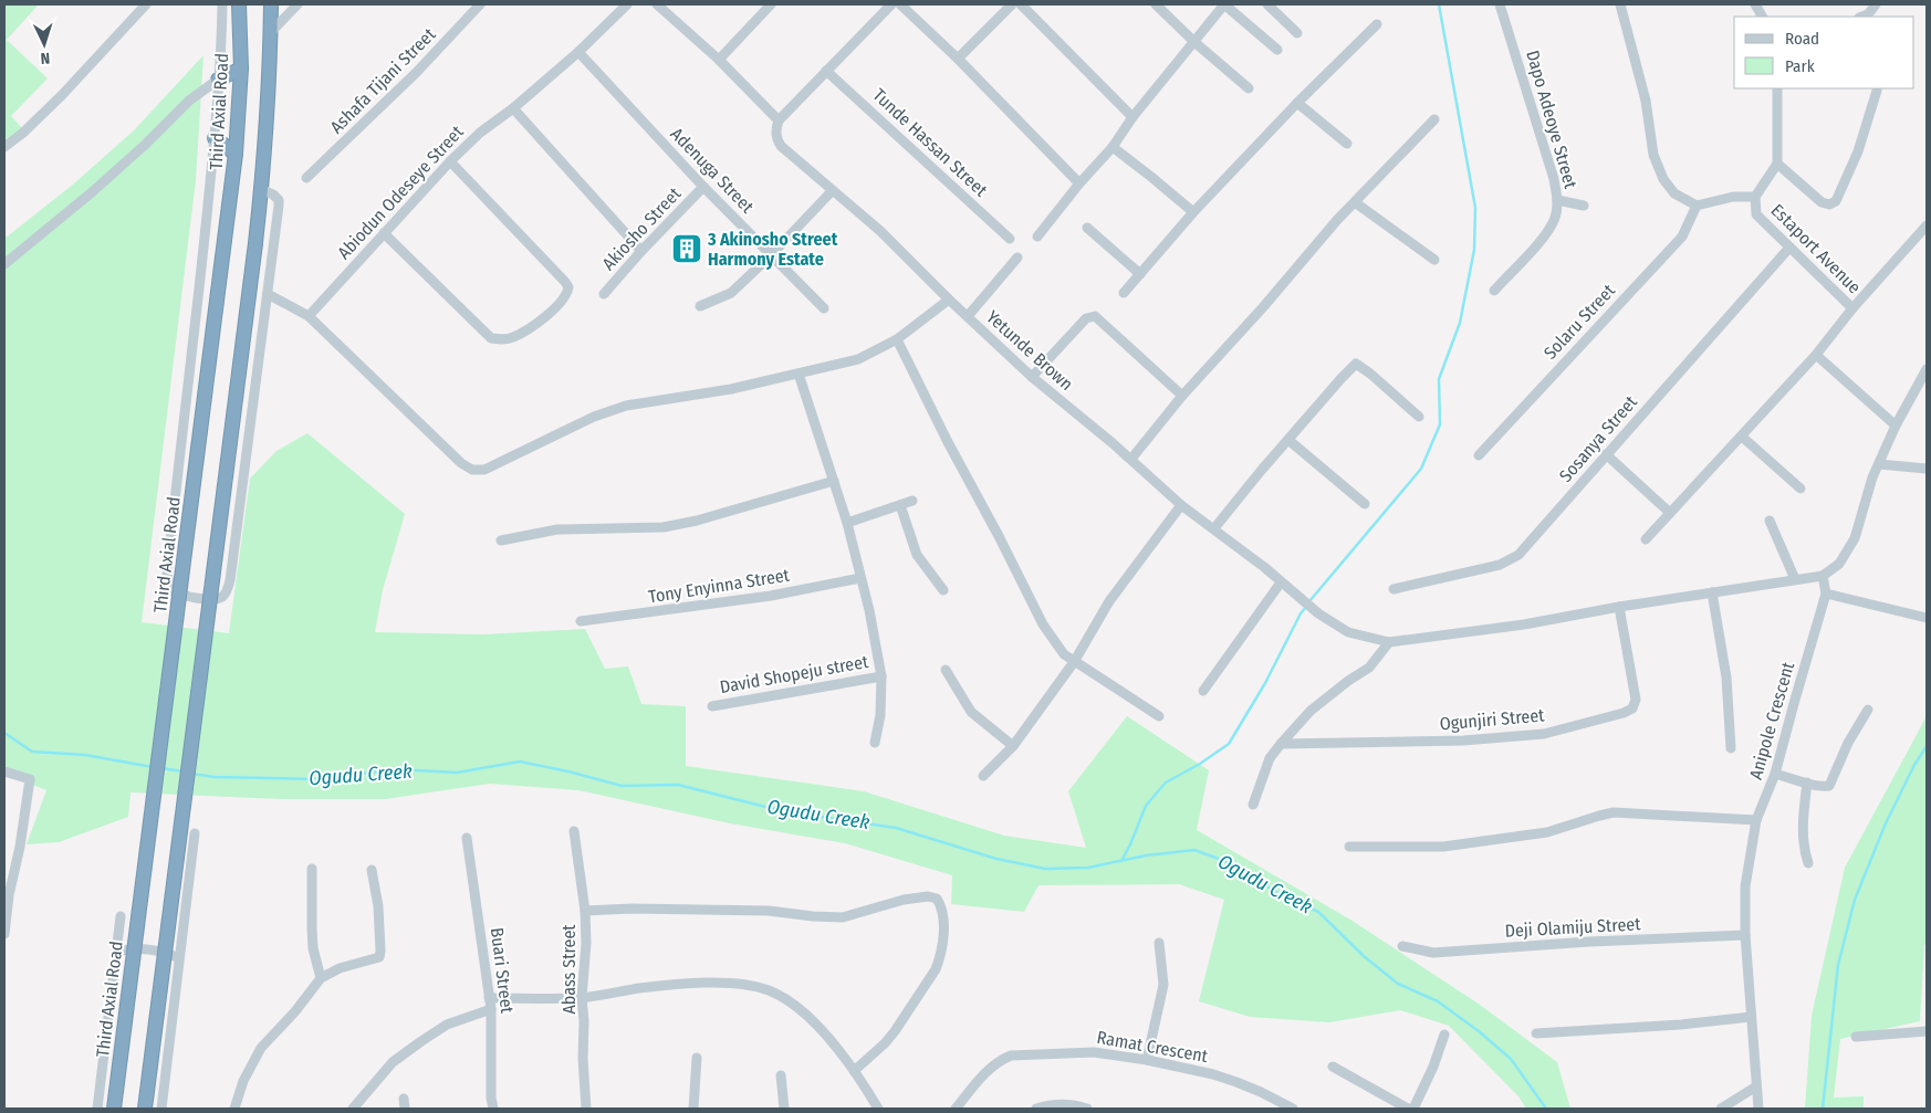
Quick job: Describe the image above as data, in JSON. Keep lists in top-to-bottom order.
{
  "streets": {
    "highway": ["Third Axial Road"],
    "street": [
      "Ashafa Tijani Street",
      "Dapo Adeoye Street",
      "Tunde Hassan Street",
      "Adenuga Street",
      "Abiodun Odeseye Street",
      "Akiosho Street",
      "Estaport Avenue",
      "Solaru Street",
      "Yetunde Brown",
      "Sosanya Street",
      "Tony Enyinna Street",
      "David Shopeju street",
      "Ogunjiri Street",
      "Anipole Crescent",
      "Deji Olamiju Street",
      "Abass Street",
      "Buari Street",
      "Ramat Crescent"
    ]
  },
  "crossings": [
    ["Adenuga Street", "Abiodun Odeseye Street"],
    ["Adenuga Street", "Akiosho Street"],
    ["Estaport Avenue", "Sosanya Street"],
    ["Anipole Crescent", "Deji Olamiju Street"]
  ],
  "water": ["Ogudu Creek"],
  "places": {
    "building": ["3 Akinosho Street Harmony Estate"]
  },
  "legend": ["Road", "Park"],
  "north": "bottom"
}
